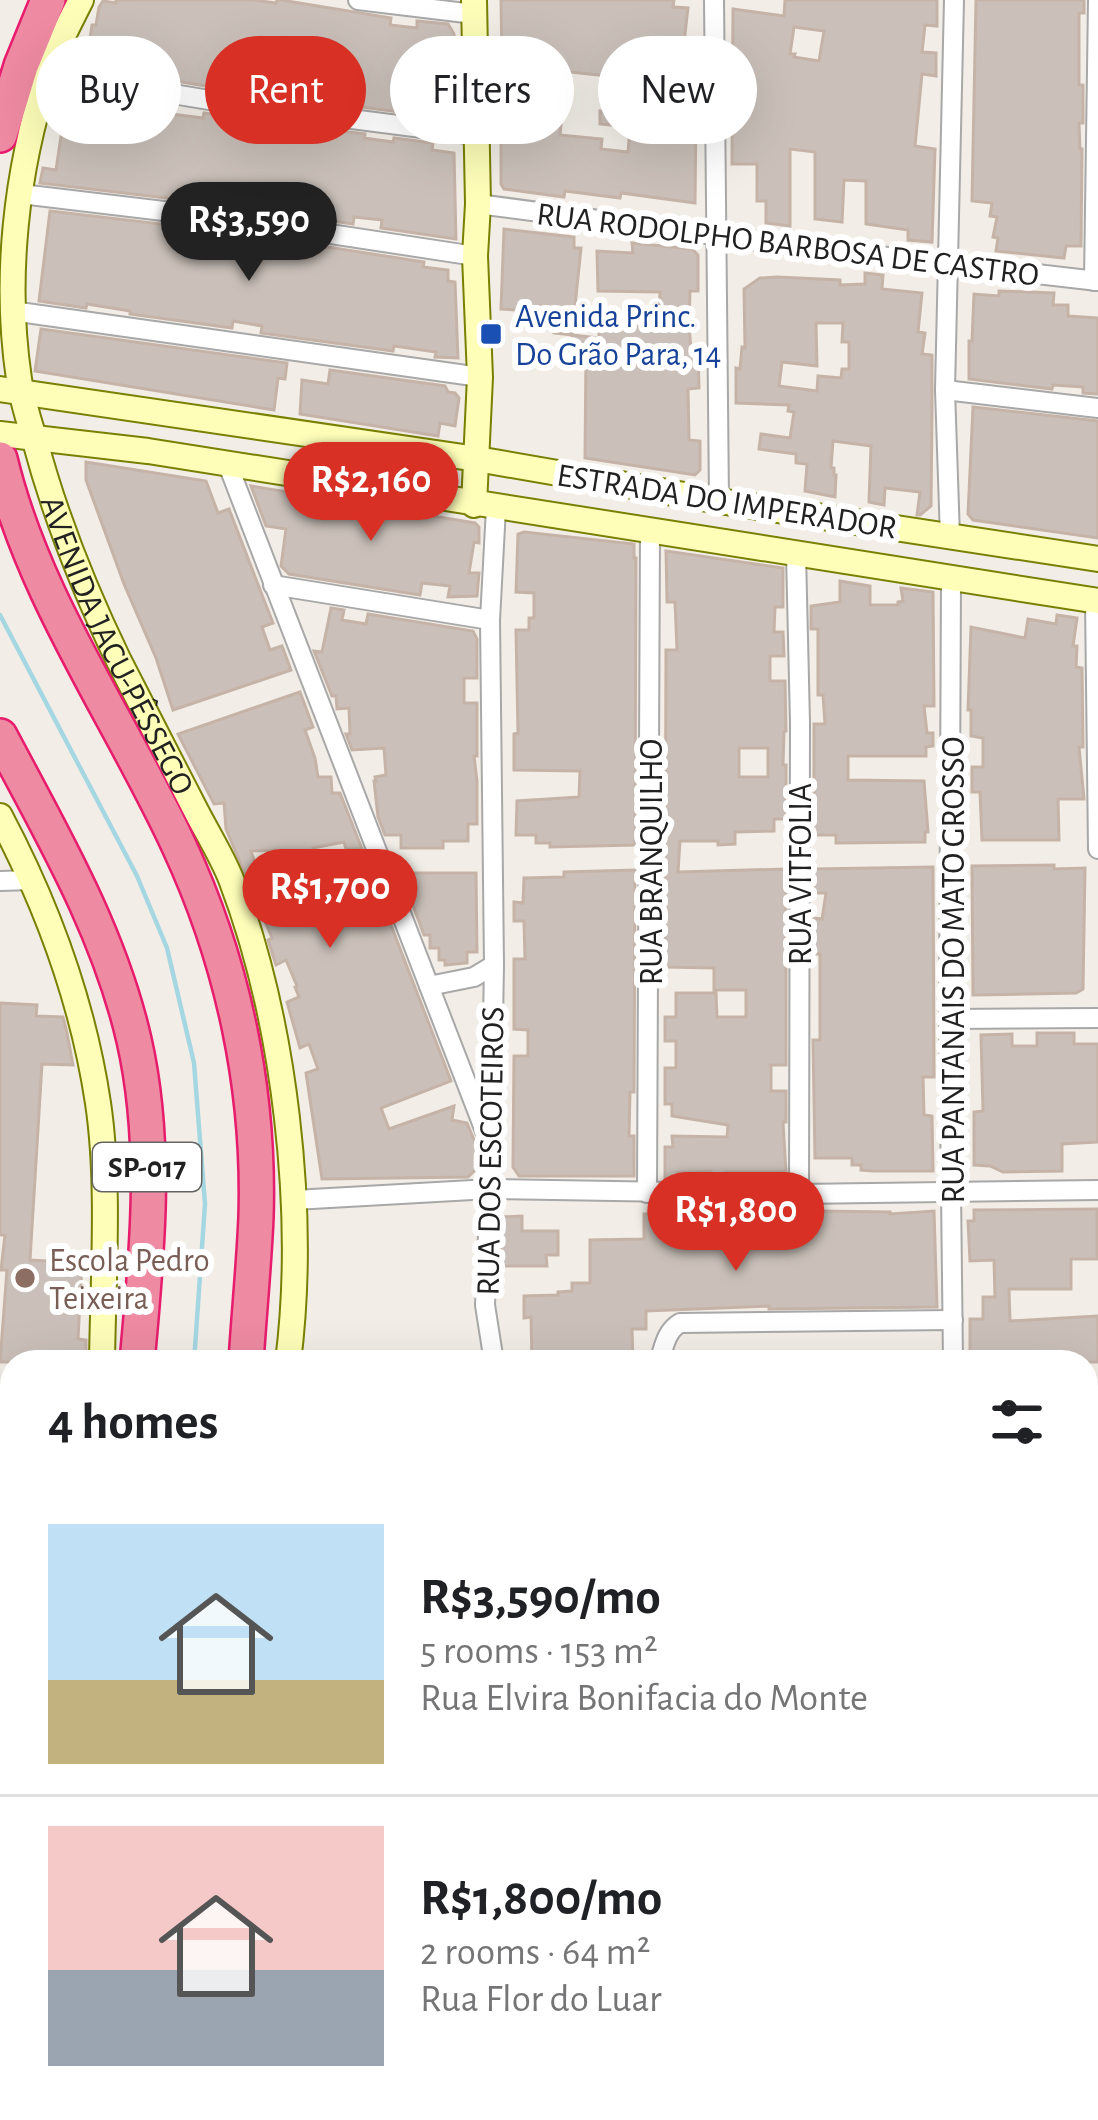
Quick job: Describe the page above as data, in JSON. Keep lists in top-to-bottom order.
{
  "streets": {
    "highway": ["AVENIDA JACU-PÊSSEGO", "SP-017"],
    "street": [
      "RUA RODOLPHO BARBOSA DE CASTRO",
      "ESTRADA DO IMPERADOR",
      "RUA BRANQUILHO",
      "RUA VITFOLIA",
      "RUA PANTANAIS DO MATO GROSSO",
      "RUA DOS ESCOTEIROS"
    ]
  },
  "crossings": [
    ["ESTRADA DO IMPERADOR", "AVENIDA JACU-PÊSSEGO"],
    ["ESTRADA DO IMPERADOR", "RUA BRANQUILHO"],
    ["ESTRADA DO IMPERADOR", "RUA VITFOLIA"],
    ["ESTRADA DO IMPERADOR", "RUA PANTANAIS DO MATO GROSSO"],
    ["ESTRADA DO IMPERADOR", "RUA DOS ESCOTEIROS"]
  ],
  "places": {
    "transit": ["Avenida Princ. Do Grão Para, 14"],
    "other": ["Escola Pedro Teixeira"]
  },
  "page": {
    "chip": [
      "Buy",
      "Rent",
      "Filters",
      "New"
    ],
    "price": [
      "R$3,590",
      "R$2,160",
      "R$1,700",
      "R$1,800"
    ],
    "heading": "4 homes",
    "list": [
      {
        "name": "R$3,590/mo",
        "note": "5 rooms · 153 m² · Rua Elvira Bonifacia do Monte"
      },
      {
        "name": "R$1,800/mo",
        "note": "2 rooms · 64 m² · Rua Flor do Luar"
      }
    ]
  }
}
